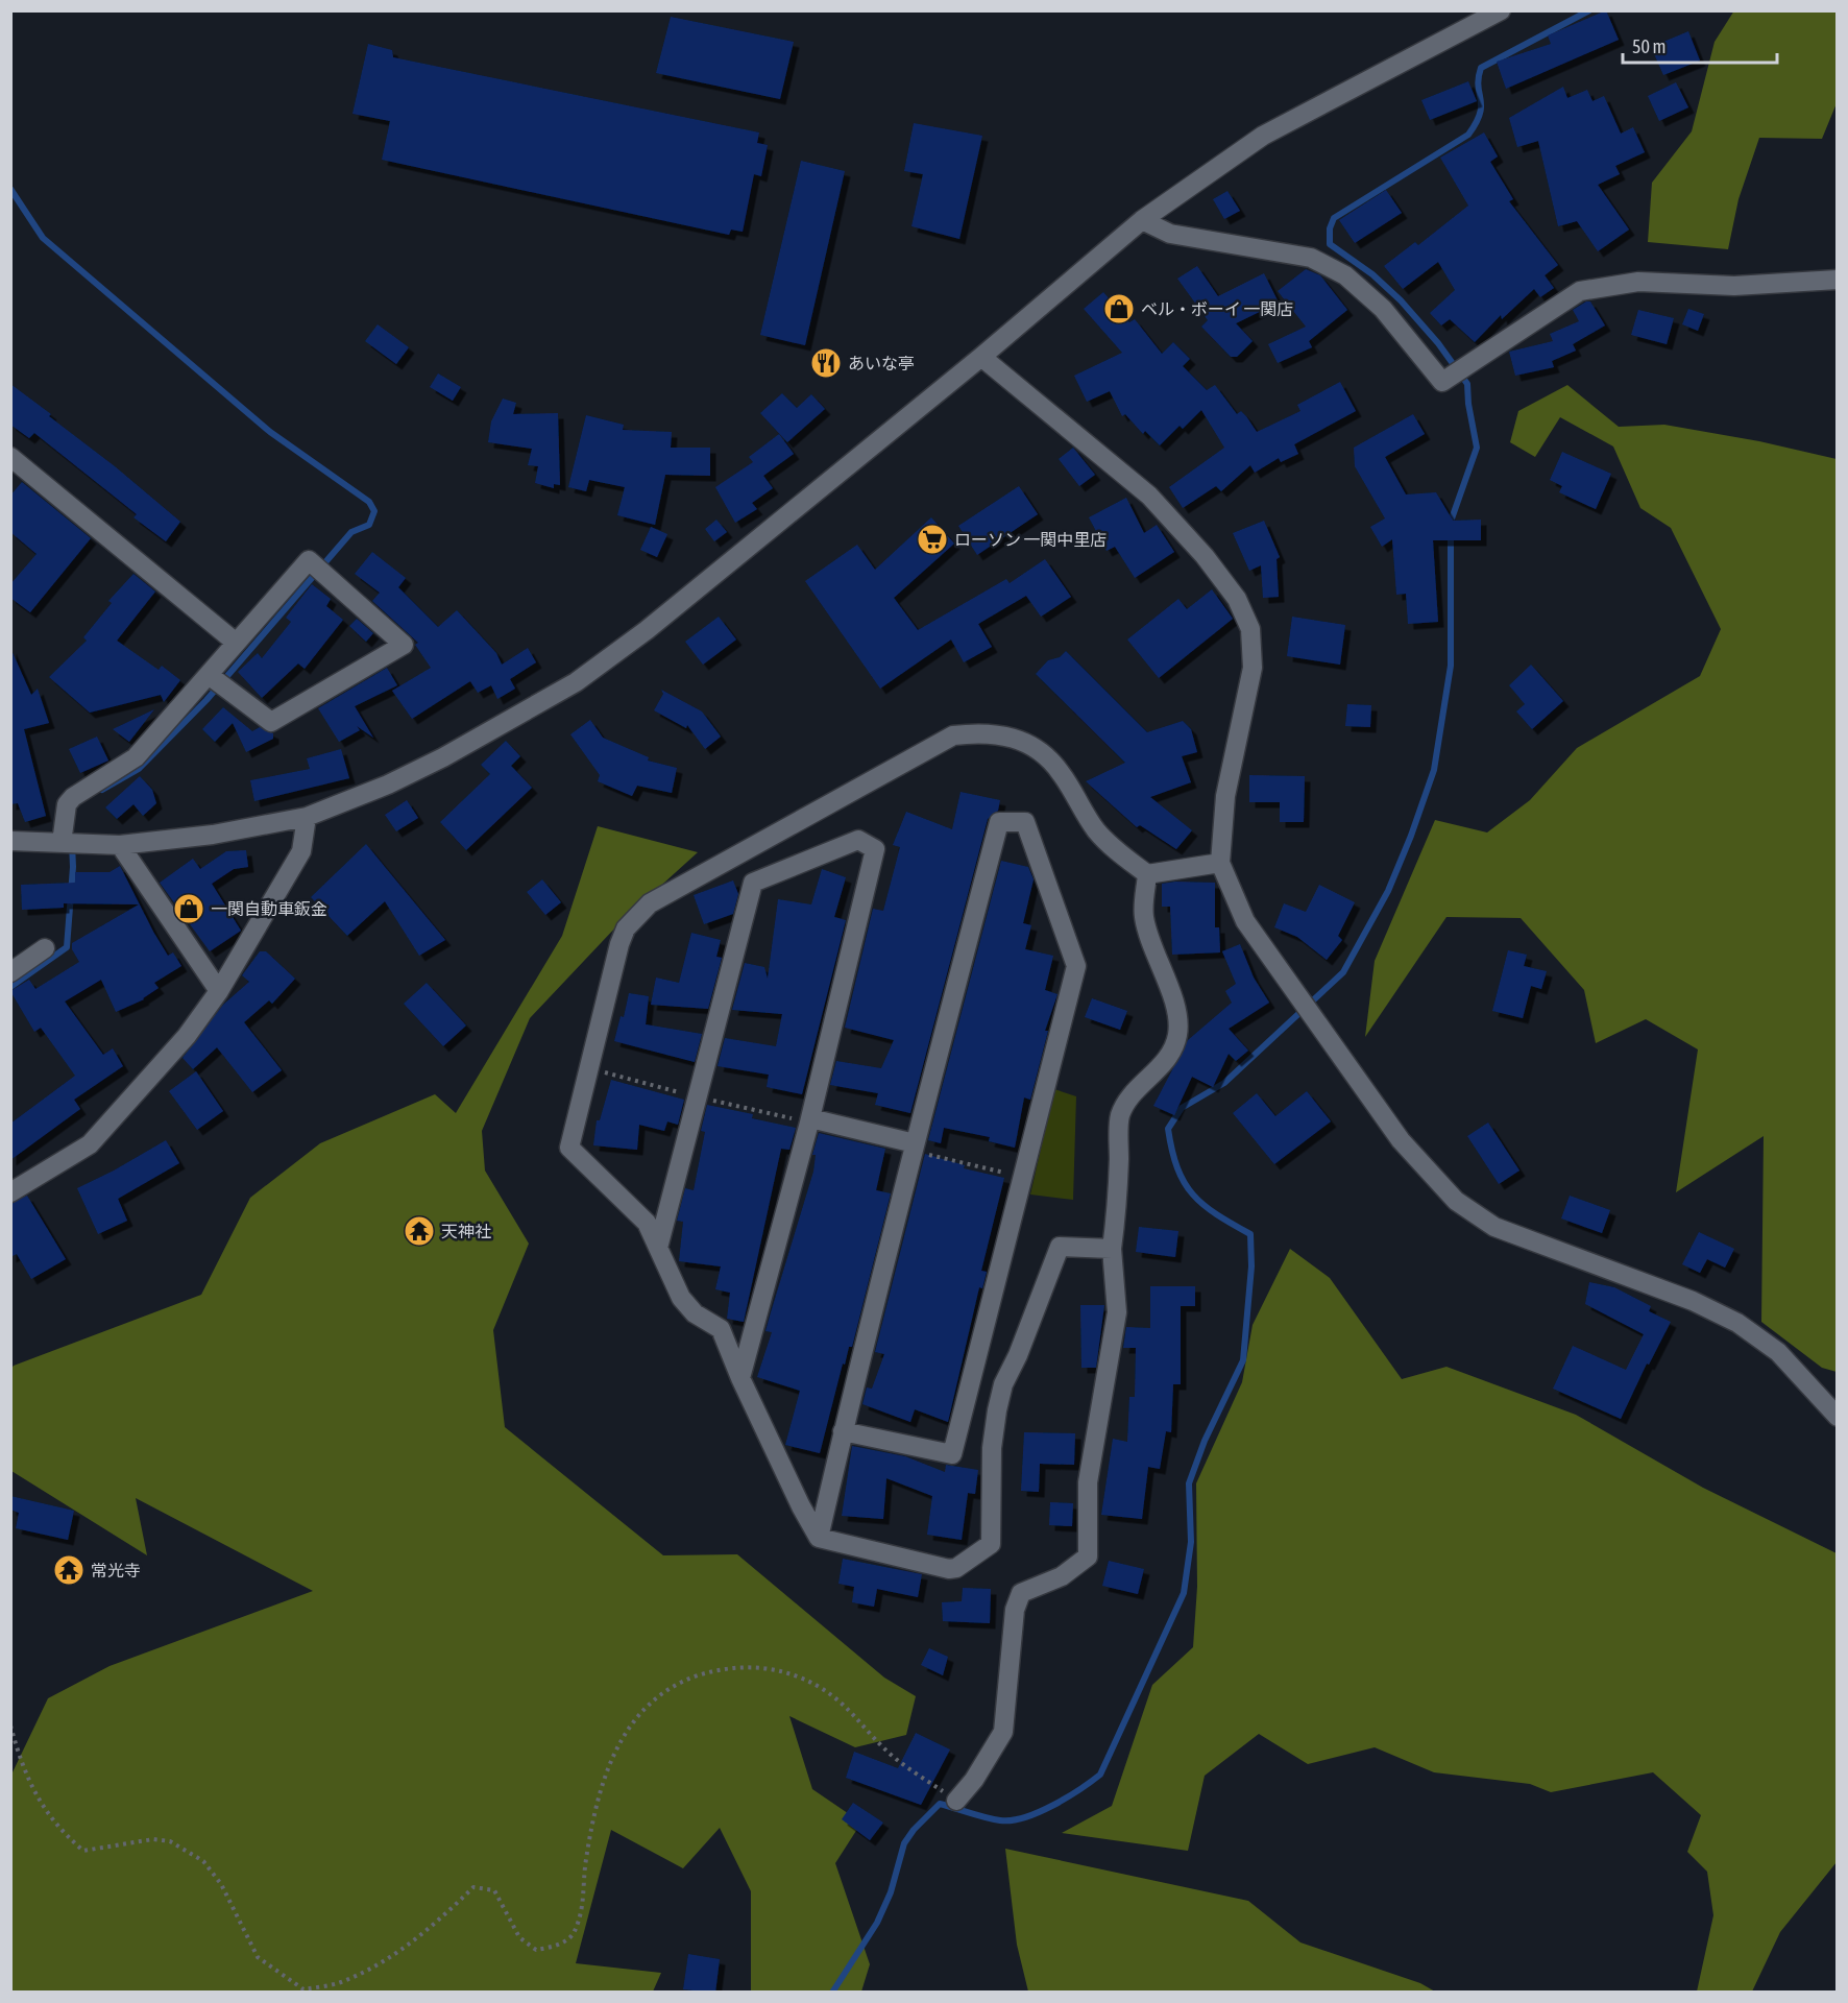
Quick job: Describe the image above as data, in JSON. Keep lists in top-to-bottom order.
{
  "places": {
    "shop": ["ベル・ボーイ 一関店", "一関自動車鈑金"],
    "restaurant": ["あいな亭"],
    "supermarket": ["ローソン 一関中里店"],
    "temple": ["天神社", "常光寺"]
  },
  "scale_bar": "50 m"
}
